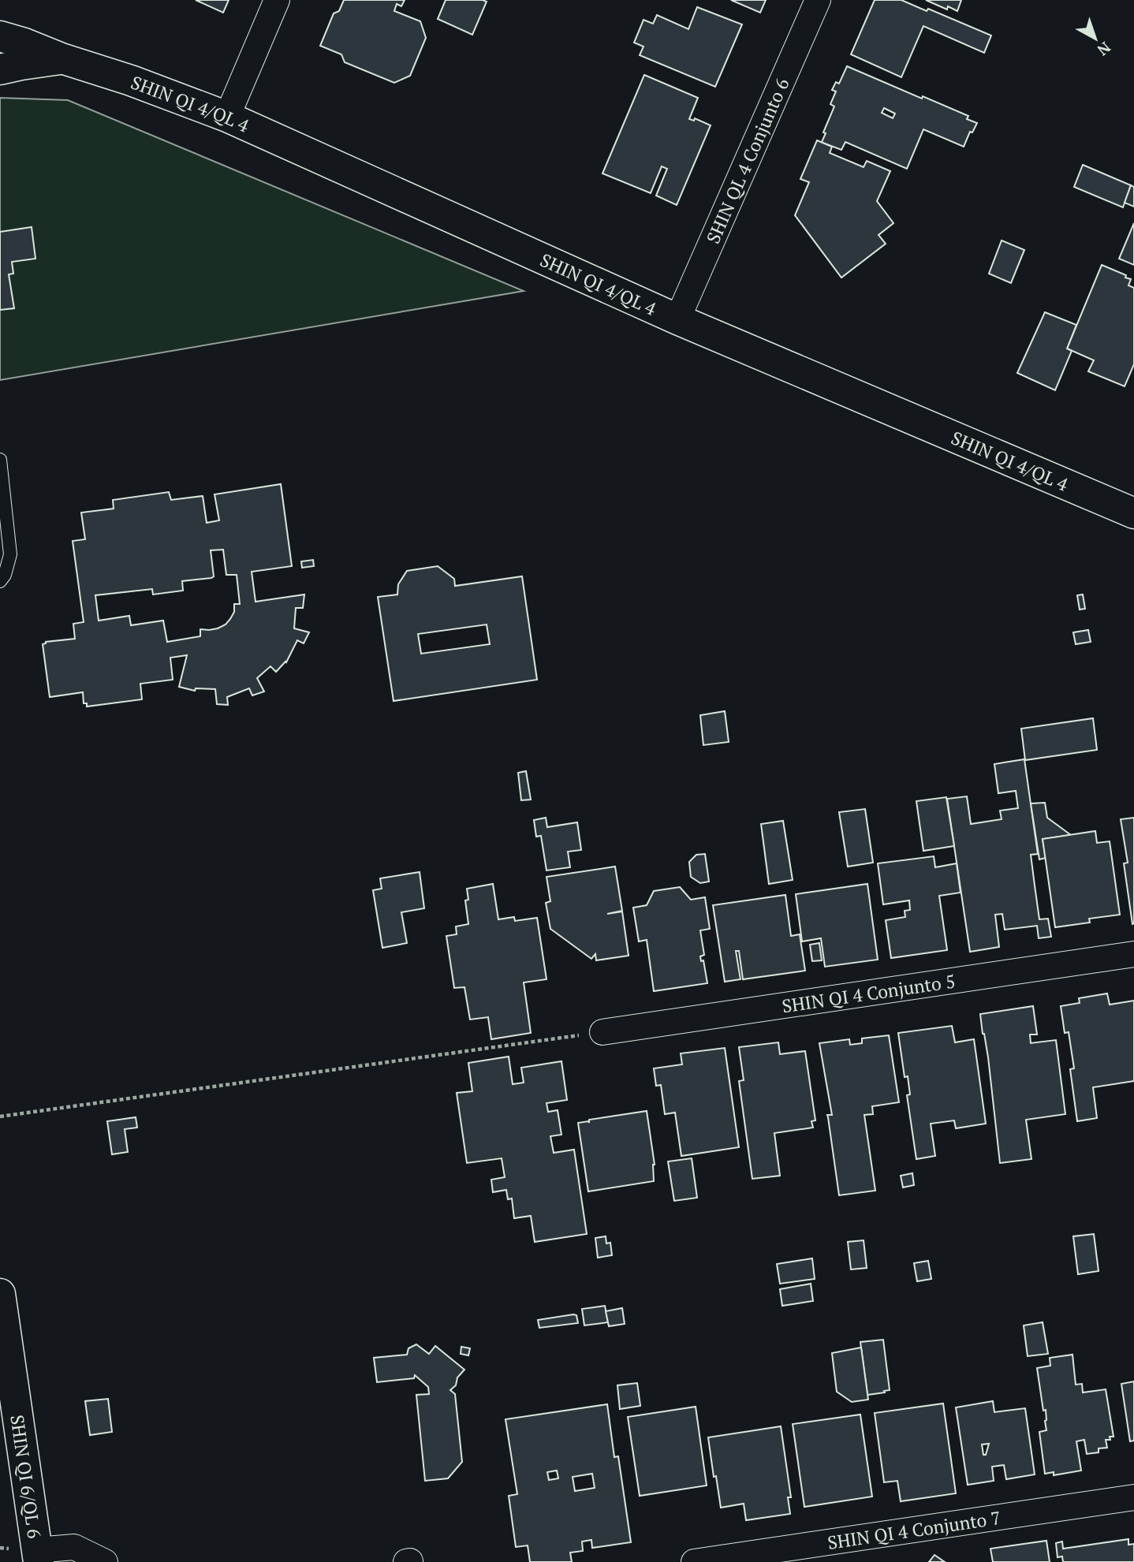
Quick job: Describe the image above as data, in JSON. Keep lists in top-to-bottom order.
{
  "streets": {
    "street": [
      "SHIN QI 4/QL 4",
      "SHIN QL 4 Conjunto 6",
      "SHIN QI 4 Conjunto 5",
      "SHIN QI 6/QL 6",
      "SHIN QI 4 Conjunto 7"
    ]
  },
  "crossings": [
    ["SHIN QI 4/QL 4", "SHIN QL 4 Conjunto 6"]
  ],
  "north": "bottom right"
}
